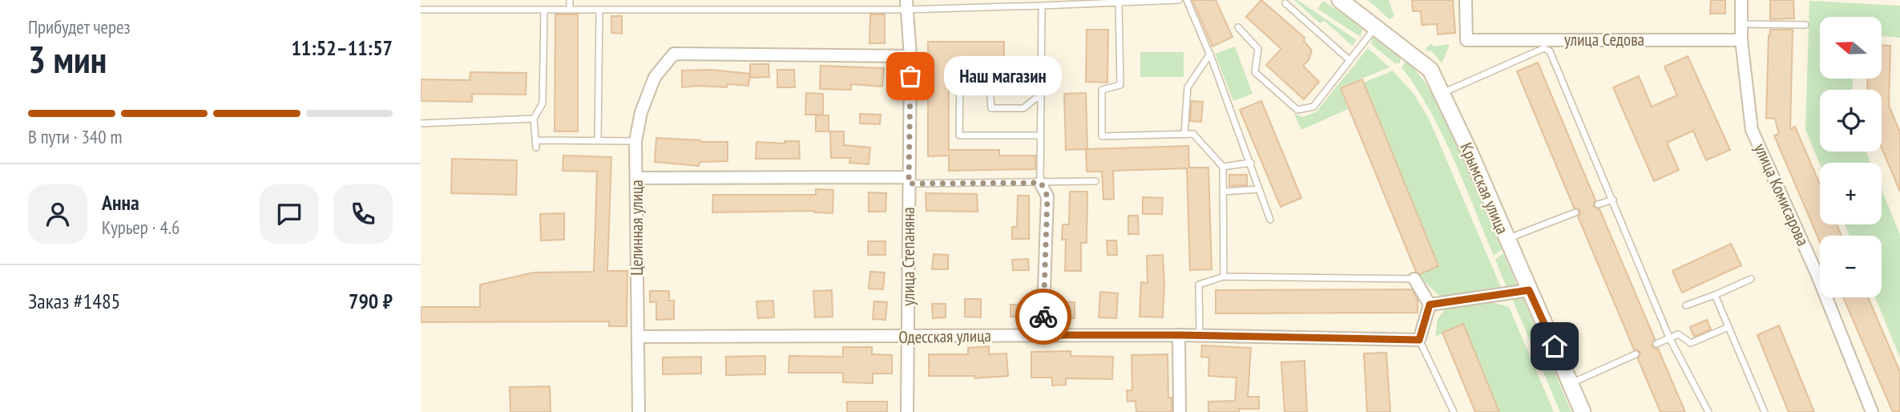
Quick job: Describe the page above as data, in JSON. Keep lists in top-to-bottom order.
{
  "streets": {
    "main road": ["Крымская улица"],
    "street": [
      "улица Седова",
      "улица Комисарова",
      "Целинная улица",
      "улица Степаняна",
      "Одесская улица"
    ]
  },
  "crossings": [
    ["улица Седова", "улица Комисарова"],
    ["Целинная улица", "улица Степаняна"],
    ["Целинная улица", "Одесская улица"],
    ["улица Степаняна", "Одесская улица"]
  ],
  "places": ["Наш магазин"],
  "north": "left",
  "page": {
    "heading": ["3 мин", "Прибудет через", "11:52–11:57"],
    "panel": [
      "Анна",
      "Курьер · 4.6",
      "Заказ #1485",
      "790 ₽"
    ],
    "map_buttons": ["+", "−"],
    "bubble": "Наш магазин",
    "bar": "В пути · 340 m"
  }
}
